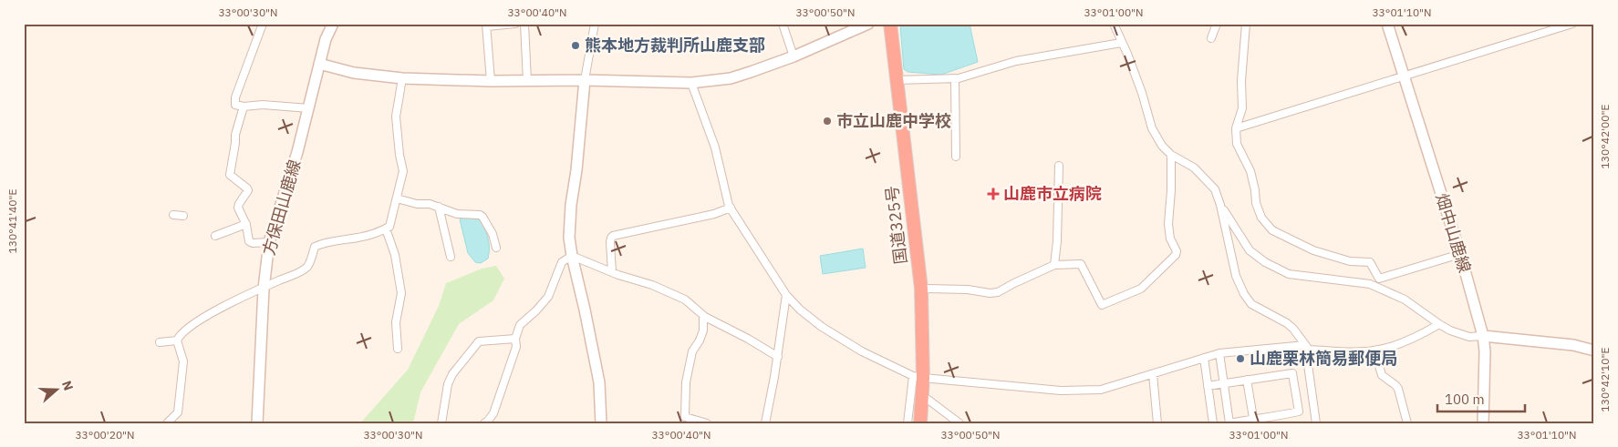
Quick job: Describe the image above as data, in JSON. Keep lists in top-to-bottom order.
{
  "streets": {
    "highway": ["国道325号"],
    "street": ["方保田山鹿線", "畑中山鹿線"]
  },
  "places": {
    "other": ["熊本地方裁判所山鹿支部", "市立山鹿中学校", "山鹿栗林簡易郵便局"],
    "health": ["山鹿市立病院"]
  },
  "scale_bar": "100 m",
  "north": "right",
  "coordinates": [
    "33°00'30\"N",
    "33°00'40\"N",
    "33°00'50\"N",
    "33°01'00\"N",
    "33°01'10\"N",
    "130°42'00\"E",
    "130°41'40\"E",
    "130°42'10\"E",
    "33°00'20\"N"
  ]
}
